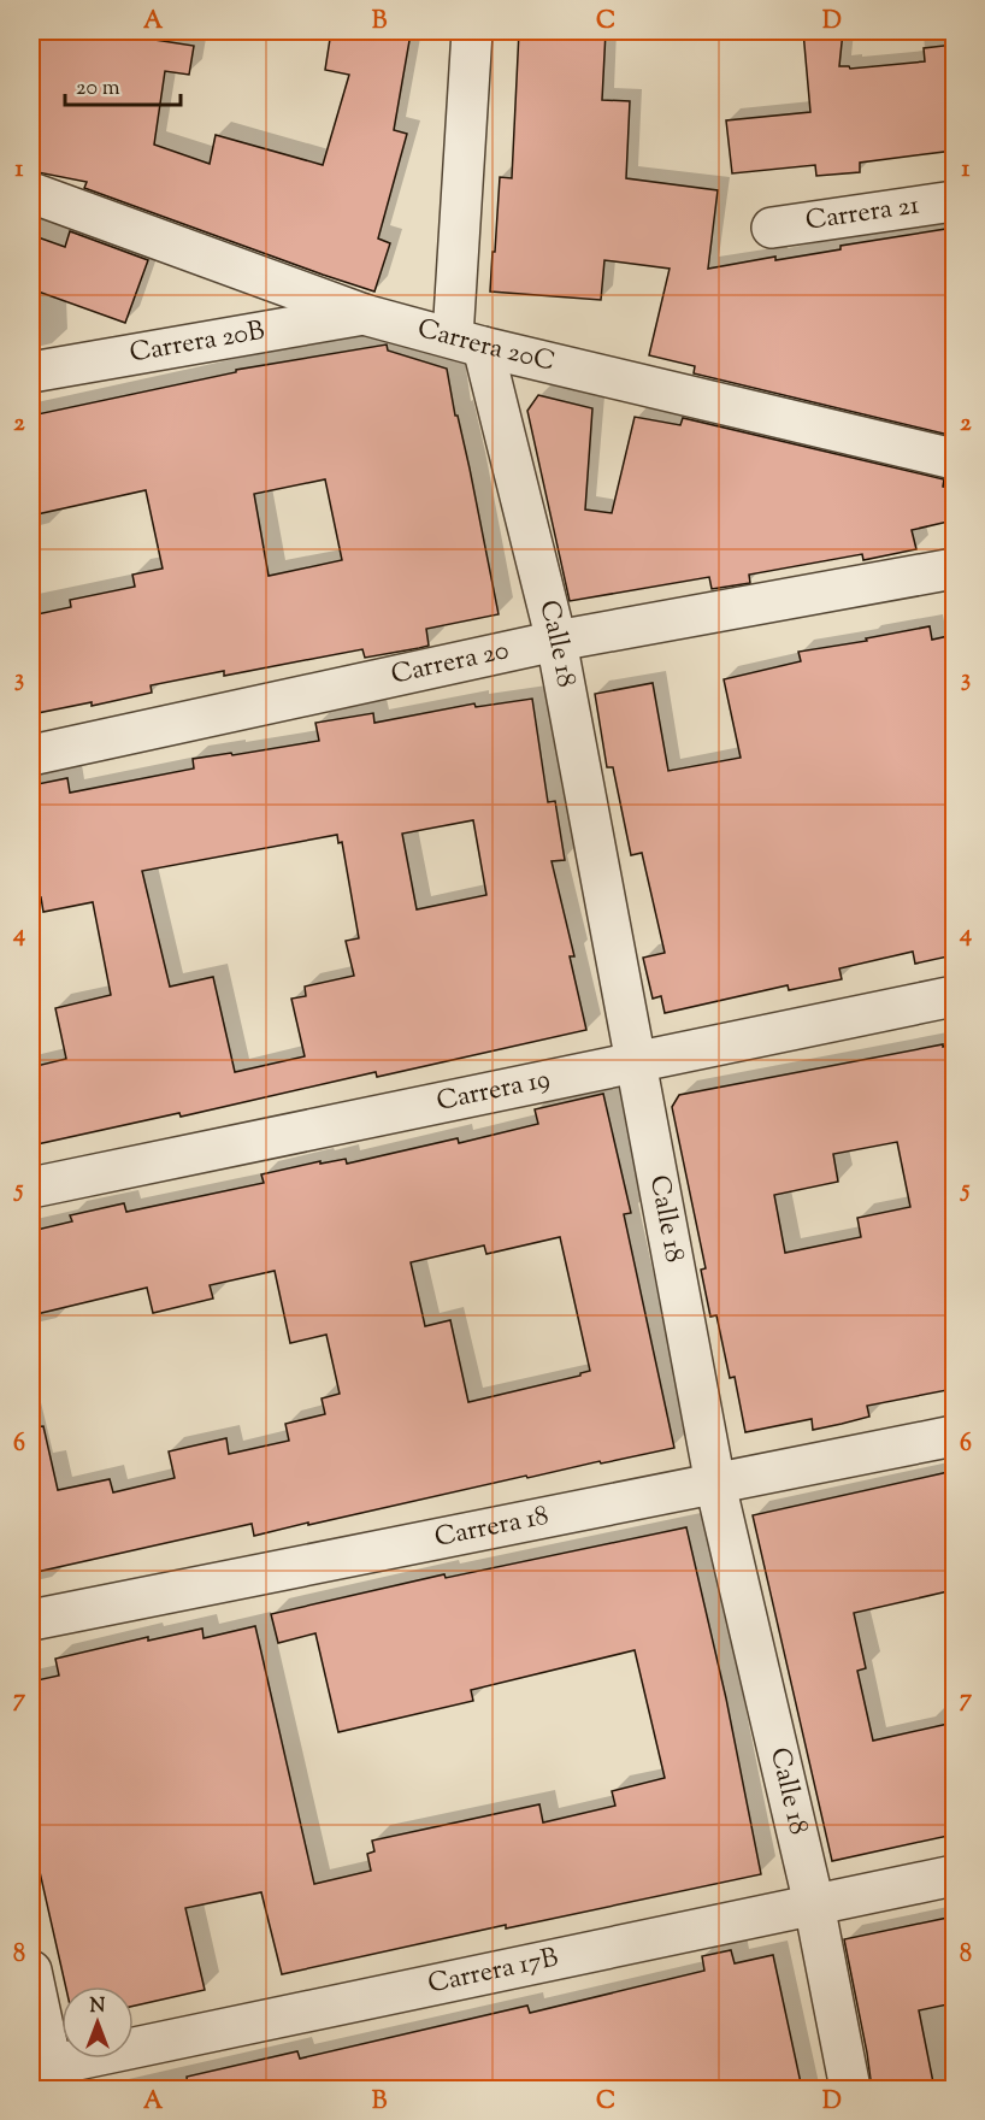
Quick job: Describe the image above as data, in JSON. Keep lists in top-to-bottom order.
{
  "streets": {
    "street": [
      "Carrera 21",
      "Carrera 20B",
      "Carrera 20C",
      "Calle 18",
      "Carrera 20",
      "Carrera 19",
      "Carrera 18",
      "Carrera 17B"
    ]
  },
  "crossings": [
    ["Carrera 20B", "Carrera 20C"],
    ["Carrera 20C", "Calle 18"],
    ["Calle 18", "Carrera 20"],
    ["Calle 18", "Carrera 19"],
    ["Calle 18", "Carrera 18"],
    ["Calle 18", "Carrera 17B"]
  ],
  "scale_bar": "20 m",
  "north": "top",
  "grid": {
    "columns": [
      "A",
      "B",
      "C",
      "D"
    ],
    "rows": [
      "1",
      "2",
      "3",
      "4",
      "5",
      "6",
      "7",
      "8"
    ]
  }
}
